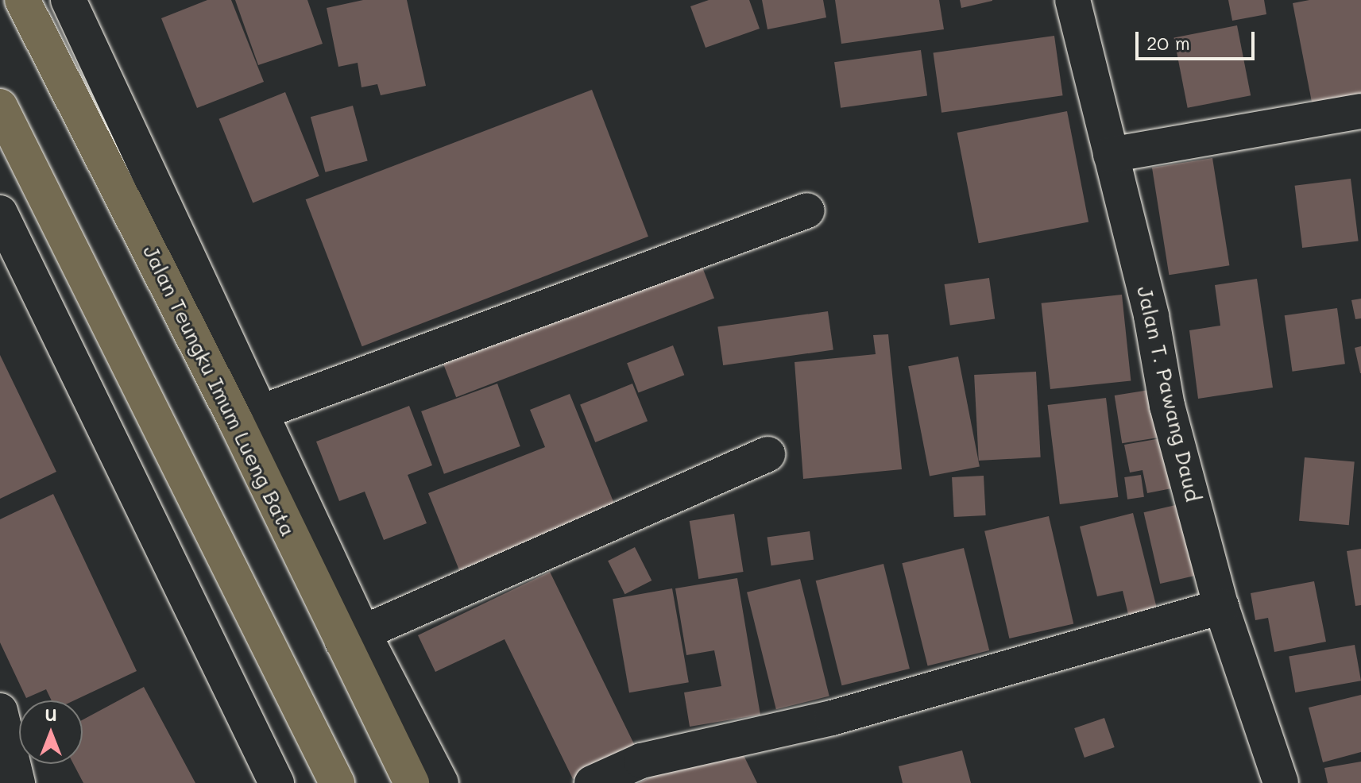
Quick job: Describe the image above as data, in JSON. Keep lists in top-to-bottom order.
{
  "streets": {
    "highway": ["Jalan Teungku Imum Lueng Bata"],
    "street": ["Jalan T. Pawang Daud"]
  },
  "scale_bar": "20 m",
  "north": "top"
}
